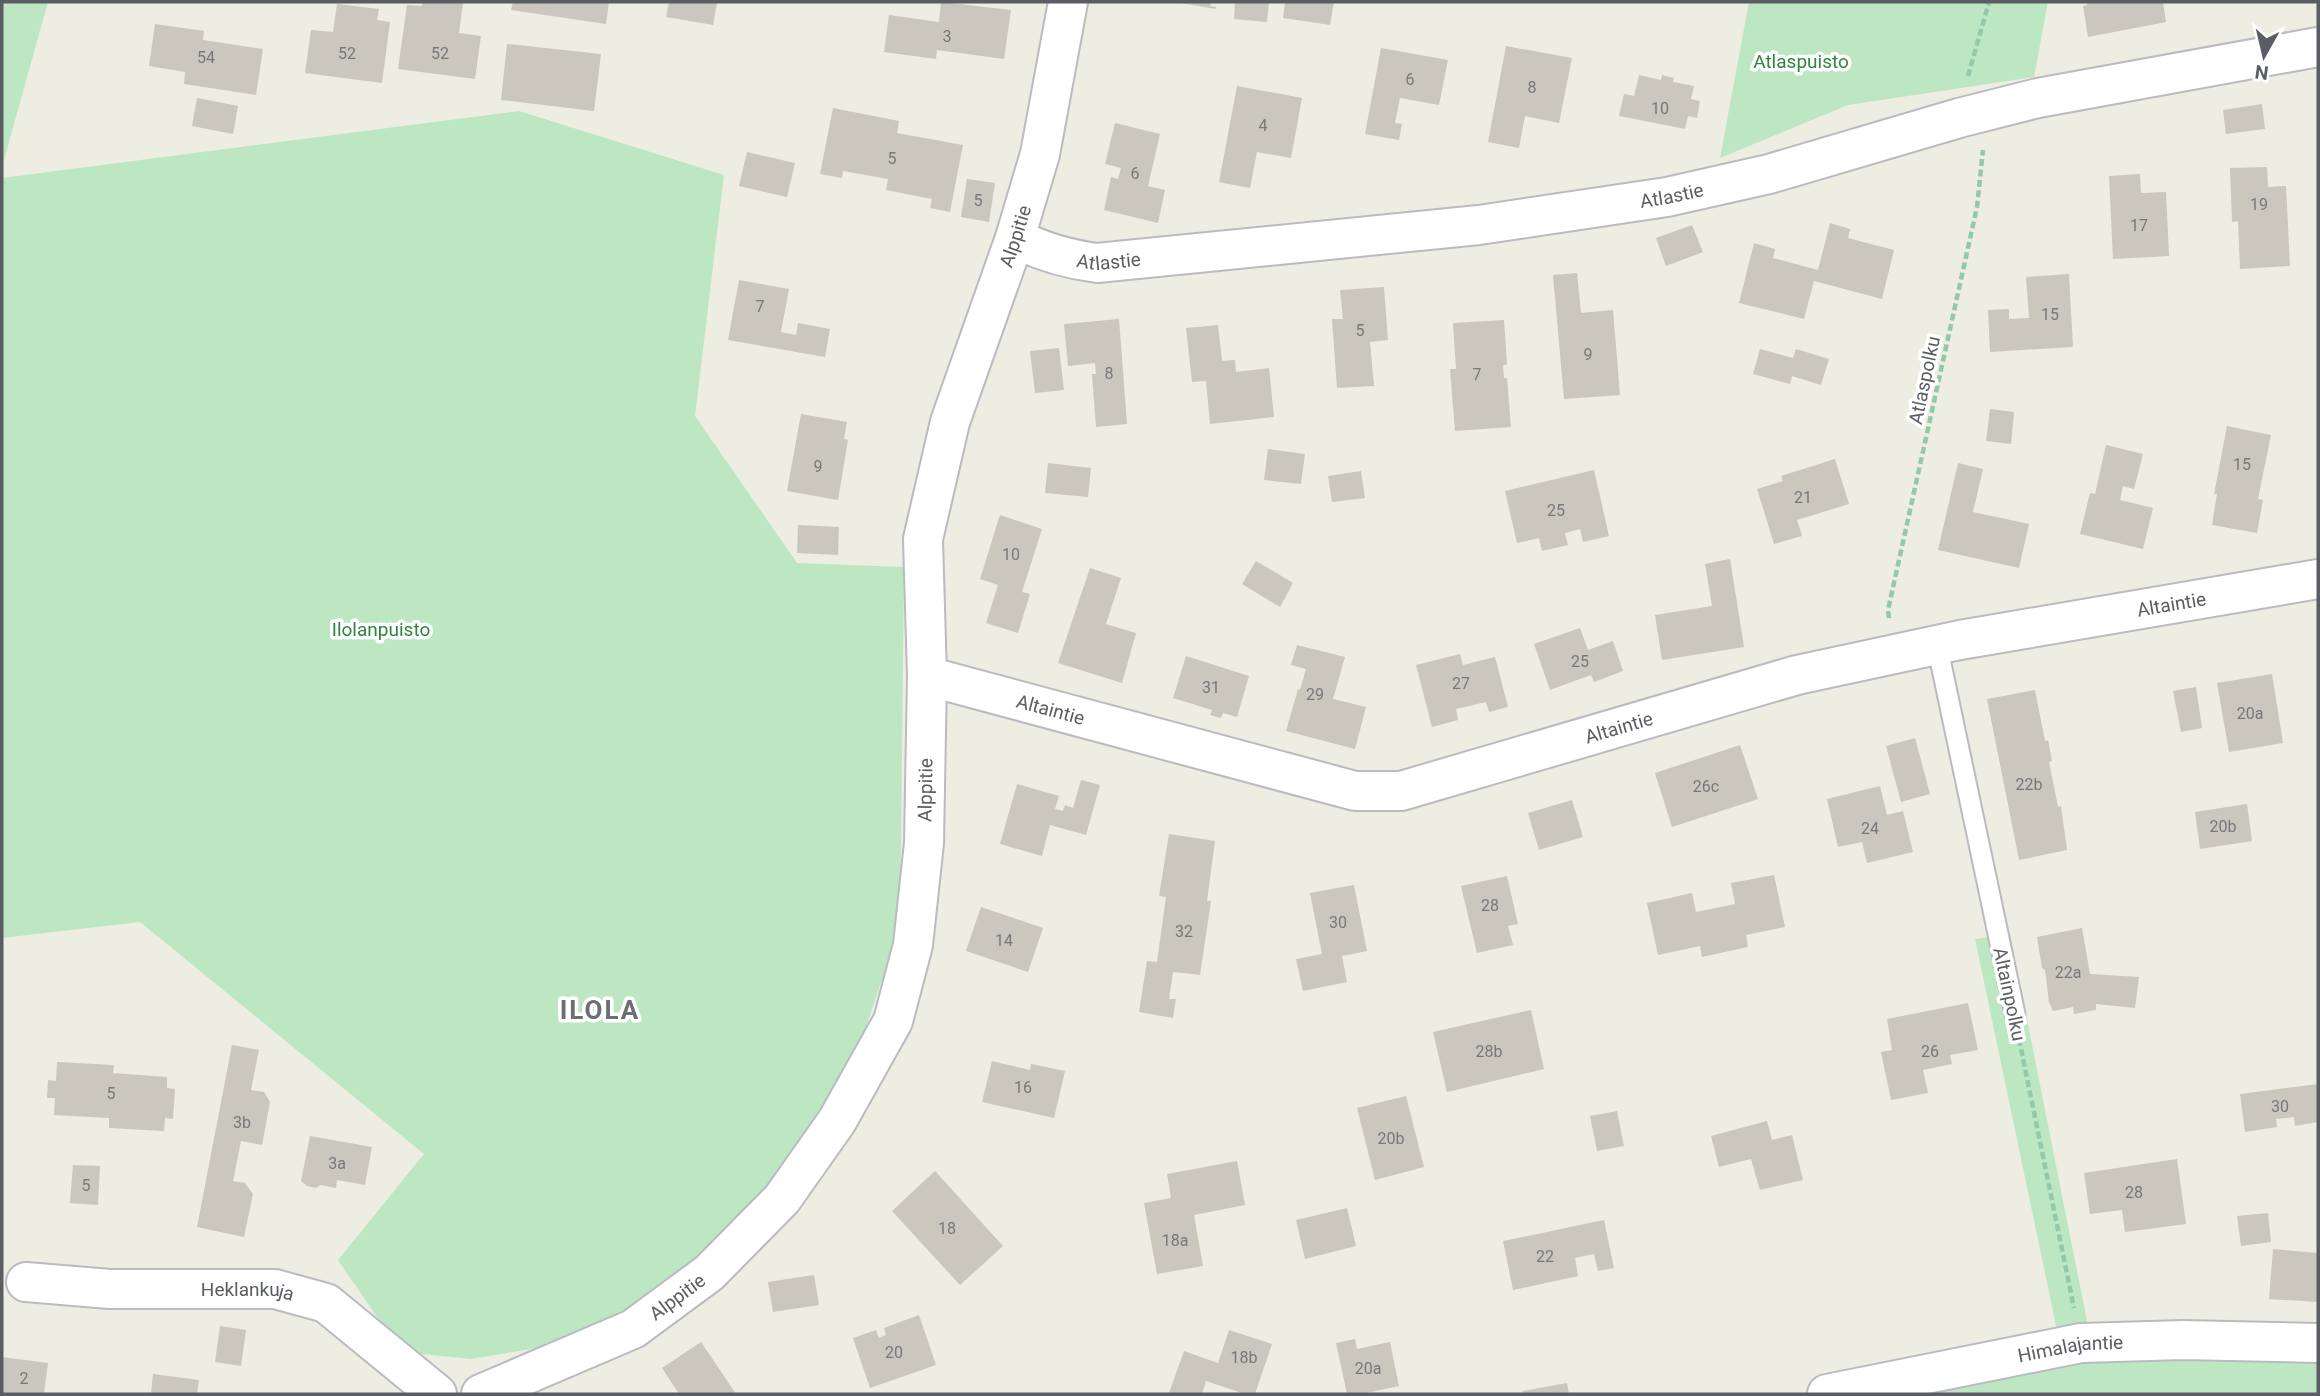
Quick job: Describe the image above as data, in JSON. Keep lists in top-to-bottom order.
{
  "streets": {
    "street": [
      "Atlastie",
      "Alppitie",
      "Altaintie",
      "Heklankuja",
      "Himalajantie"
    ],
    "lane": ["Altainpolku"],
    "path": ["Atlaspolku"]
  },
  "crossings": [
    ["Atlastie", "Alppitie"],
    ["Atlastie", "Atlaspolku"],
    ["Alppitie", "Altaintie"],
    ["Atlaspolku", "Altaintie"],
    ["Altaintie", "Altainpolku"],
    ["Altainpolku", "Himalajantie"]
  ],
  "districts": ["ILOLA"],
  "parks": ["Atlaspuisto", "Ilolanpuisto"],
  "house_numbers": [
    "3",
    "52",
    "52",
    "54",
    "6",
    "8",
    "10",
    "4",
    "5",
    "6",
    "5",
    "19",
    "17",
    "7",
    "15",
    "5",
    "9",
    "8",
    "7",
    "15",
    "9",
    "21",
    "25",
    "10",
    "25",
    "27",
    "31",
    "29",
    "20a",
    "22b",
    "26c",
    "20b",
    "24",
    "28",
    "30",
    "32",
    "14",
    "22a",
    "28b",
    "26",
    "16",
    "5",
    "30",
    "3b",
    "20b",
    "3a",
    "5",
    "28",
    "18",
    "18a",
    "22",
    "20",
    "18b",
    "20a",
    "2"
  ],
  "north": "bottom"
}
